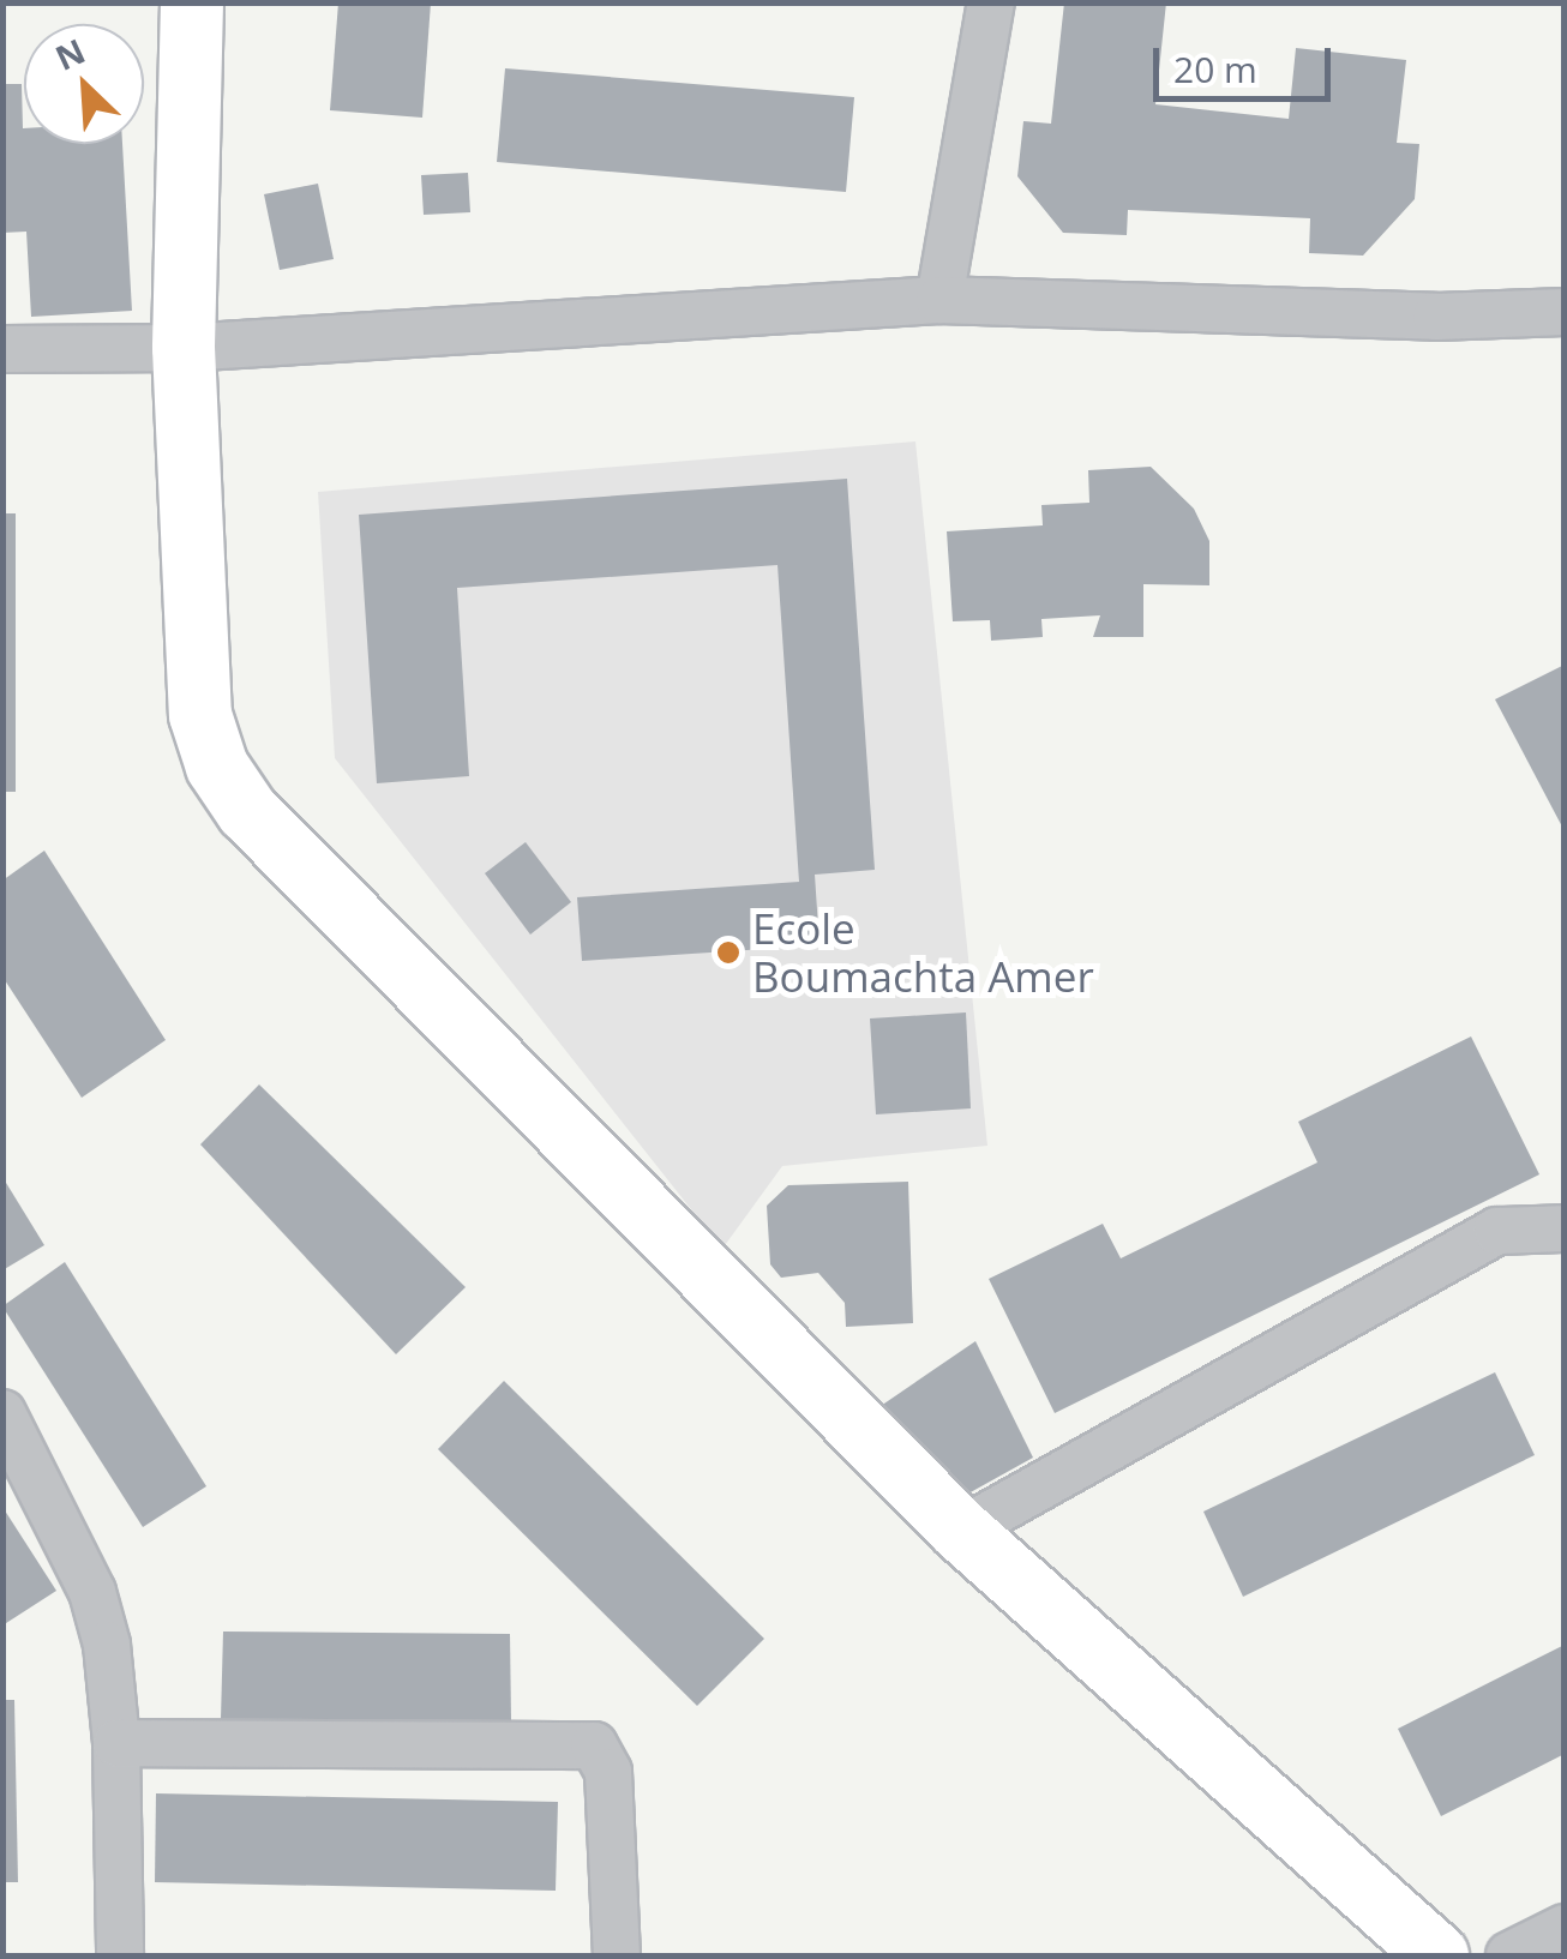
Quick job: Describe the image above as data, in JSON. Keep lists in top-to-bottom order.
{
  "places": ["Ecole Boumachta Amer"],
  "scale_bar": "20 m",
  "north": "top left"
}
